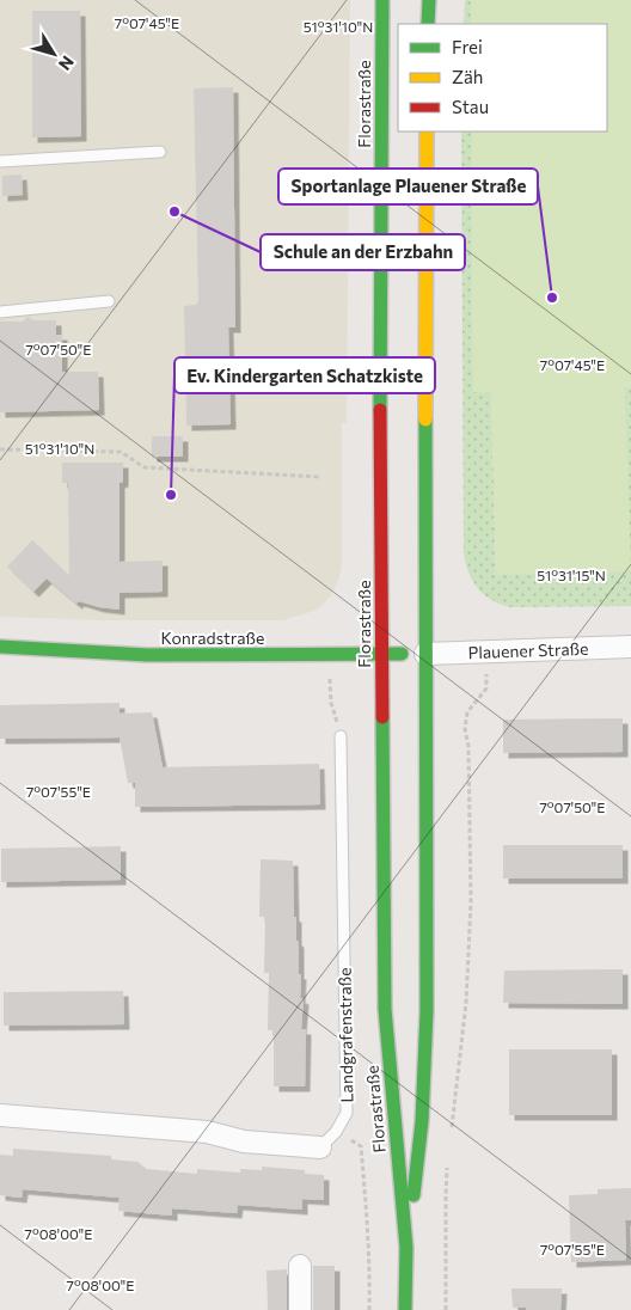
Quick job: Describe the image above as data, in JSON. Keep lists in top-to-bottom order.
{
  "streets": {
    "main road": ["Florastraße", "Konradstraße"],
    "street": ["Plauener Straße", "Landgrafenstraße"]
  },
  "crossings": [
    ["Florastraße", "Konradstraße"],
    ["Florastraße", "Plauener Straße"],
    ["Konradstraße", "Plauener Straße"]
  ],
  "places": ["Schule an der Erzbahn", "Sportanlage Plauener Straße", "Ev. Kindergarten Schatzkiste"],
  "legend": ["Frei", "Zäh", "Stau"],
  "north": "bottom right",
  "coordinates": [
    "7°07'45\"E",
    "51°31'10\"N",
    "7°07'50\"E",
    "51°31'15\"N",
    "7°07'55\"E",
    "7°08'00\"E"
  ]
}
